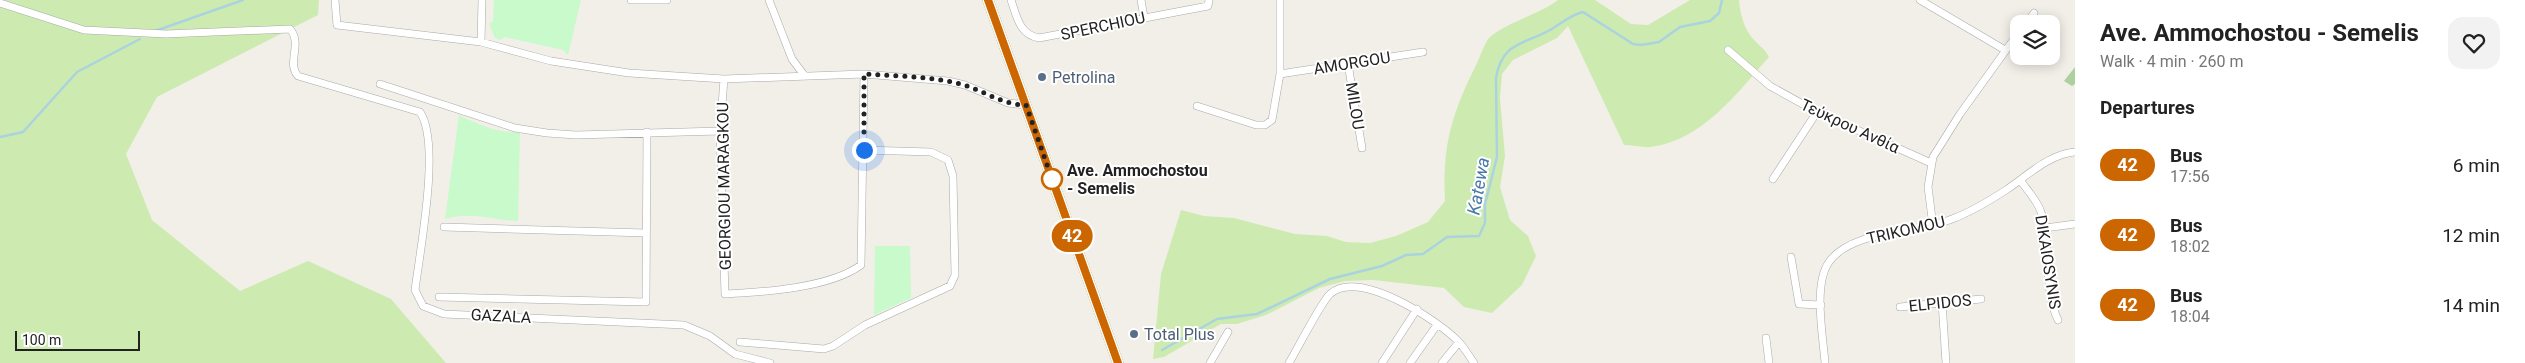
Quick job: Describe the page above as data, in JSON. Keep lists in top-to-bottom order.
{
  "streets": {
    "street": [
      "SPERCHIOU",
      "AMORGOU",
      "MILOU",
      "Τεύκρου Ανθία",
      "GEORGIOU MARAGKOU",
      "TRIKOMOU",
      "DIKAIOSYNIS",
      "ELPIDOS",
      "GAZALA"
    ]
  },
  "crossings": [
    ["AMORGOU", "MILOU"],
    ["TRIKOMOU", "DIKAIOSYNIS"]
  ],
  "water": ["Katewa"],
  "places": ["Petrolina", "Ave. Ammochostou - Semelis", "Total Plus"],
  "lines": ["bus line 42"],
  "scale_bar": "100 m",
  "page": {
    "on_map": "42",
    "heading": [
      ["Ave. Ammochostou - Semelis", "Walk · 4 min · 260 m"],
      "Departures"
    ],
    "list": [
      {
        "mark": "42",
        "name": "Bus",
        "note": "17:56",
        "value": "6 min"
      },
      {
        "mark": "42",
        "name": "Bus",
        "note": "18:02",
        "value": "12 min"
      },
      {
        "mark": "42",
        "name": "Bus",
        "note": "18:04",
        "value": "14 min"
      }
    ],
    "scale": "100 m"
  }
}
